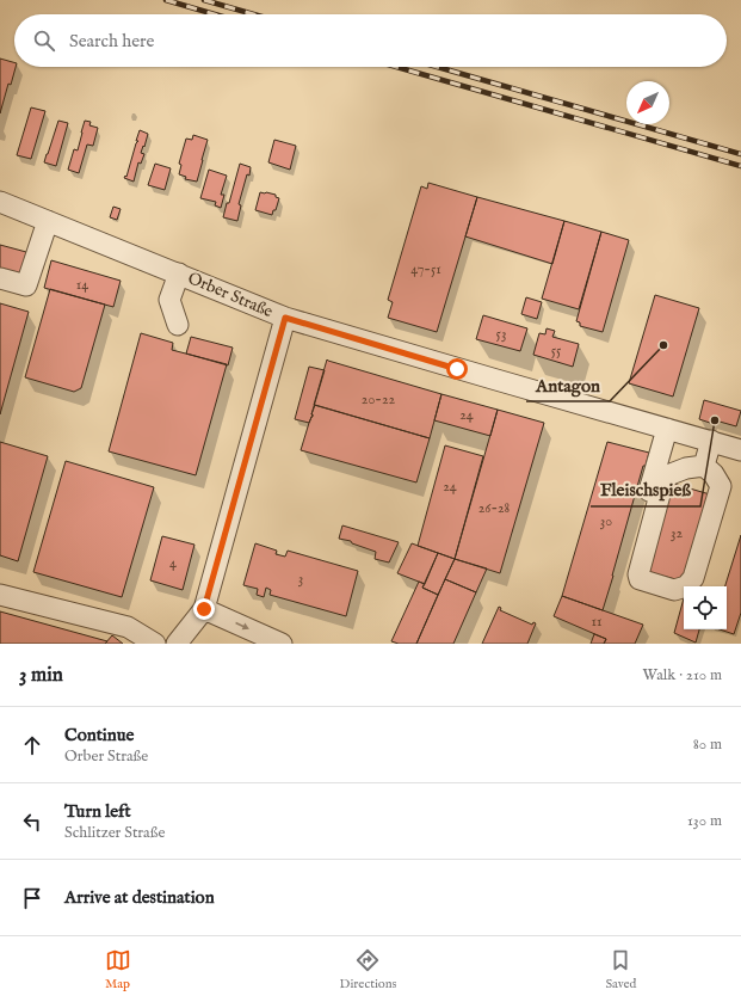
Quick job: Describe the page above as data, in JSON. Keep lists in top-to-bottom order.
{
  "streets": {
    "street": ["Orber Straße"]
  },
  "places": ["Antagon", "Fleischspieß"],
  "house_numbers": [
    "47-51",
    "14",
    "53",
    "55",
    "20-22",
    "24",
    "24",
    "26-28",
    "30",
    "32",
    "4",
    "3",
    "11"
  ],
  "north": "bottom left",
  "page": {
    "search": "Search here",
    "heading": ["3 min", "Walk · 210 m"],
    "list": [
      ["Continue", "Orber Straße", "80 m"],
      ["Turn left", "Schlitzer Straße", "130 m"],
      "Arrive at destination"
    ],
    "nav": ["Map", "Directions", "Saved"]
  }
}
